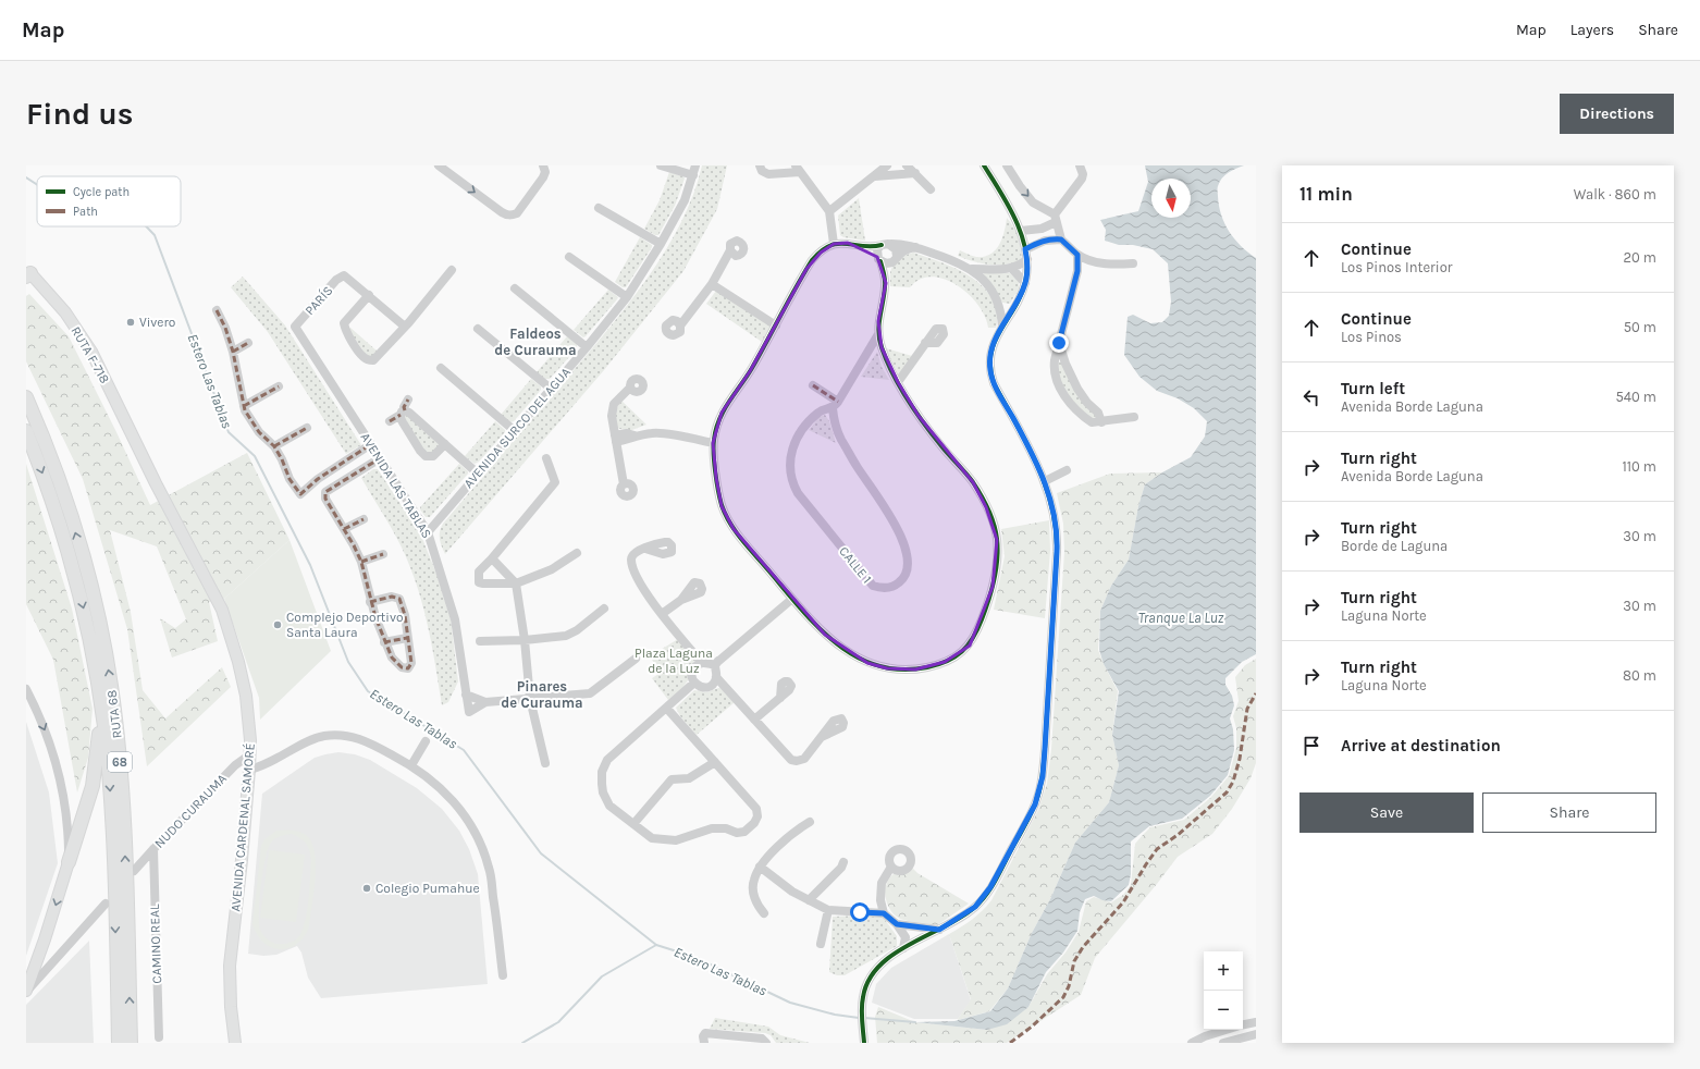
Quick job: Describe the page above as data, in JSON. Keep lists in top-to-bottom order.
{
  "streets": {
    "highway": ["RUTA 68", "68"],
    "main road": ["RUTA F-718", "AVENIDA CARDENAL SAMORÉ"],
    "street": [
      "PARÍS",
      "AVENIDA SURCO DEL AGUA",
      "AVENIDA LAS TABLAS",
      "CALLE 1",
      "NUDO CURAUMA",
      "CAMINO REAL"
    ]
  },
  "crossings": [
    ["PARÍS", "AVENIDA LAS TABLAS"],
    ["RUTA F-718", "AVENIDA CARDENAL SAMORÉ"],
    ["AVENIDA SURCO DEL AGUA", "AVENIDA LAS TABLAS"],
    ["NUDO CURAUMA", "AVENIDA CARDENAL SAMORÉ"],
    ["NUDO CURAUMA", "CAMINO REAL"]
  ],
  "districts": ["Faldeos de Curauma", "Pinares de Curauma"],
  "water": ["Estero Las Tablas", "Tranque La Luz"],
  "parks": ["Plaza Laguna de la Luz"],
  "places": ["Vivero", "Complejo Deportivo Santa Laura", "Colegio Pumahue"],
  "legend": ["Cycle path", "Path"],
  "north": "bottom",
  "page": {
    "header": "Map",
    "nav": ["Map", "Layers", "Share"],
    "buttons": [
      "Directions",
      ["Save", "Share"]
    ],
    "title": "Find us",
    "heading": ["11 min", "Walk · 860 m"],
    "list": [
      ["Continue", "Los Pinos Interior", "20 m"],
      ["Continue", "Los Pinos", "50 m"],
      ["Turn left", "Avenida Borde Laguna", "540 m"],
      ["Turn right", "Avenida Borde Laguna", "110 m"],
      ["Turn right", "Borde de Laguna", "30 m"],
      ["Turn right", "Laguna Norte", "30 m"],
      ["Turn right", "Laguna Norte", "80 m"],
      "Arrive at destination"
    ],
    "map_buttons": ["+", "−"]
  }
}
